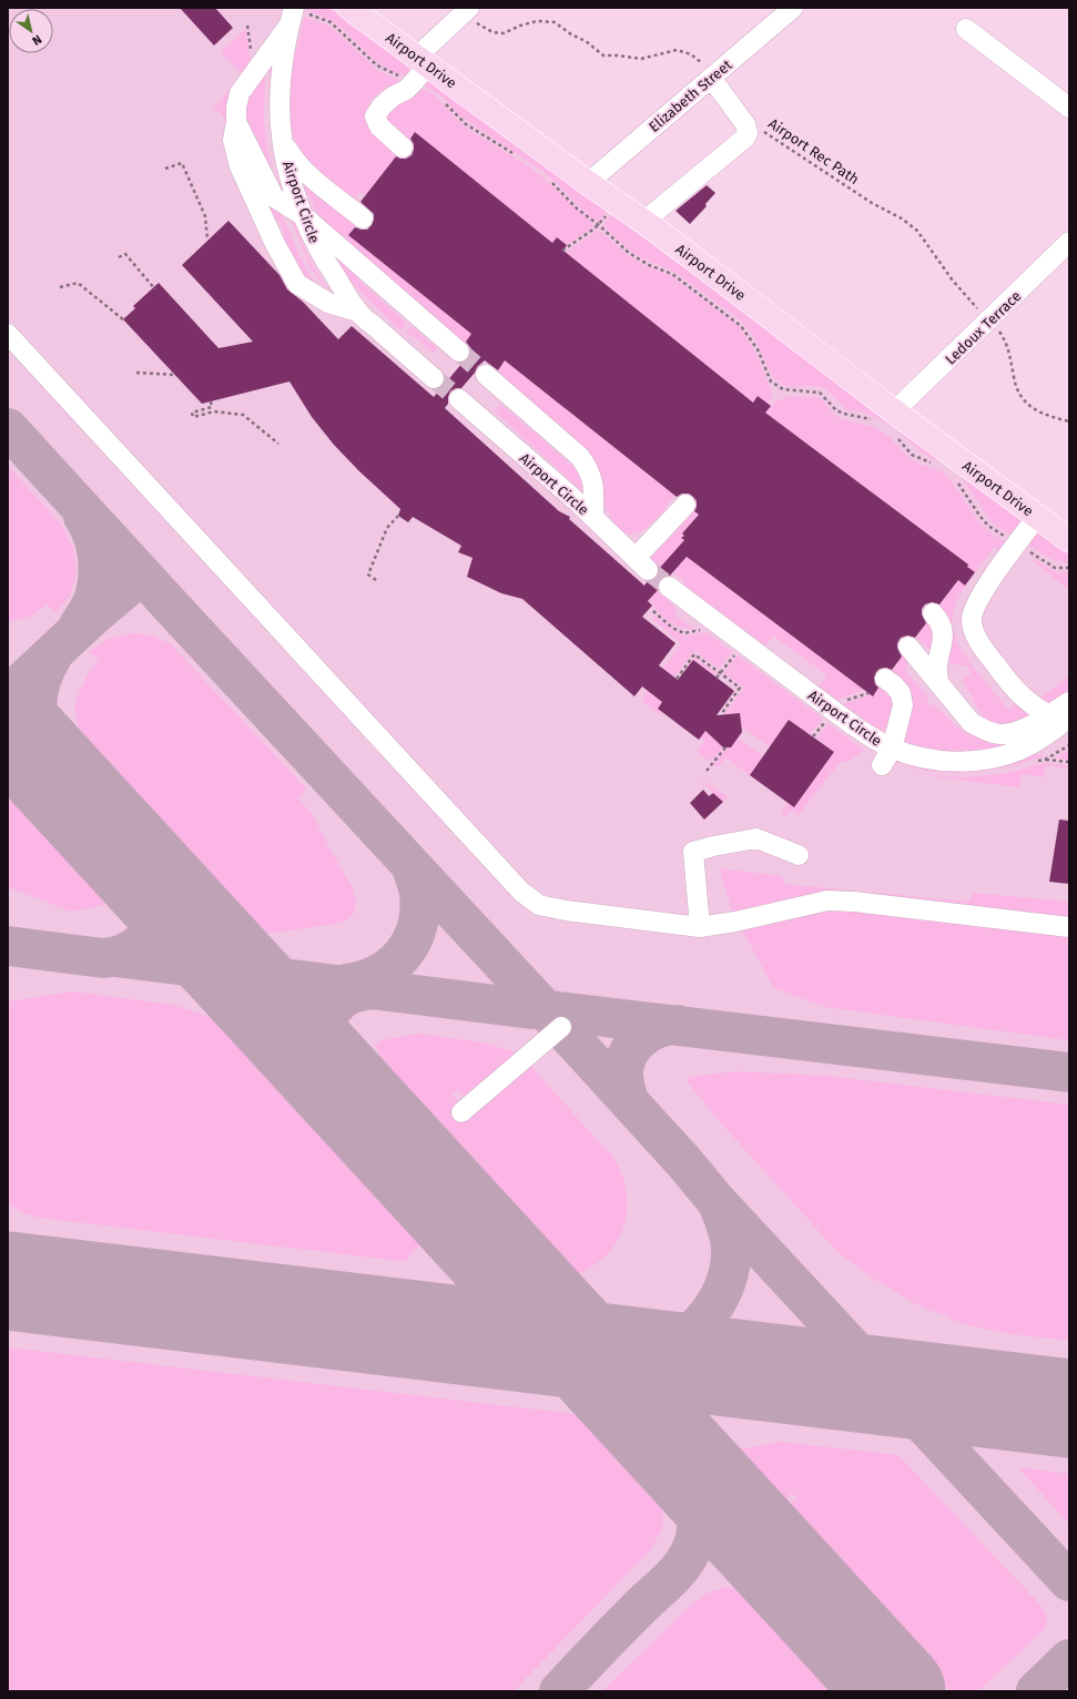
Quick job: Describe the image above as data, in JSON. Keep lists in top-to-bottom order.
{
  "streets": {
    "main road": ["Airport Drive"],
    "street": ["Elizabeth Street", "Airport Circle", "Ledoux Terrace"],
    "path": ["Airport Rec Path"]
  },
  "crossings": [
    ["Airport Drive", "Elizabeth Street"],
    ["Airport Drive", "Ledoux Terrace"],
    ["Airport Rec Path", "Ledoux Terrace"]
  ],
  "north": "bottom right"
}
